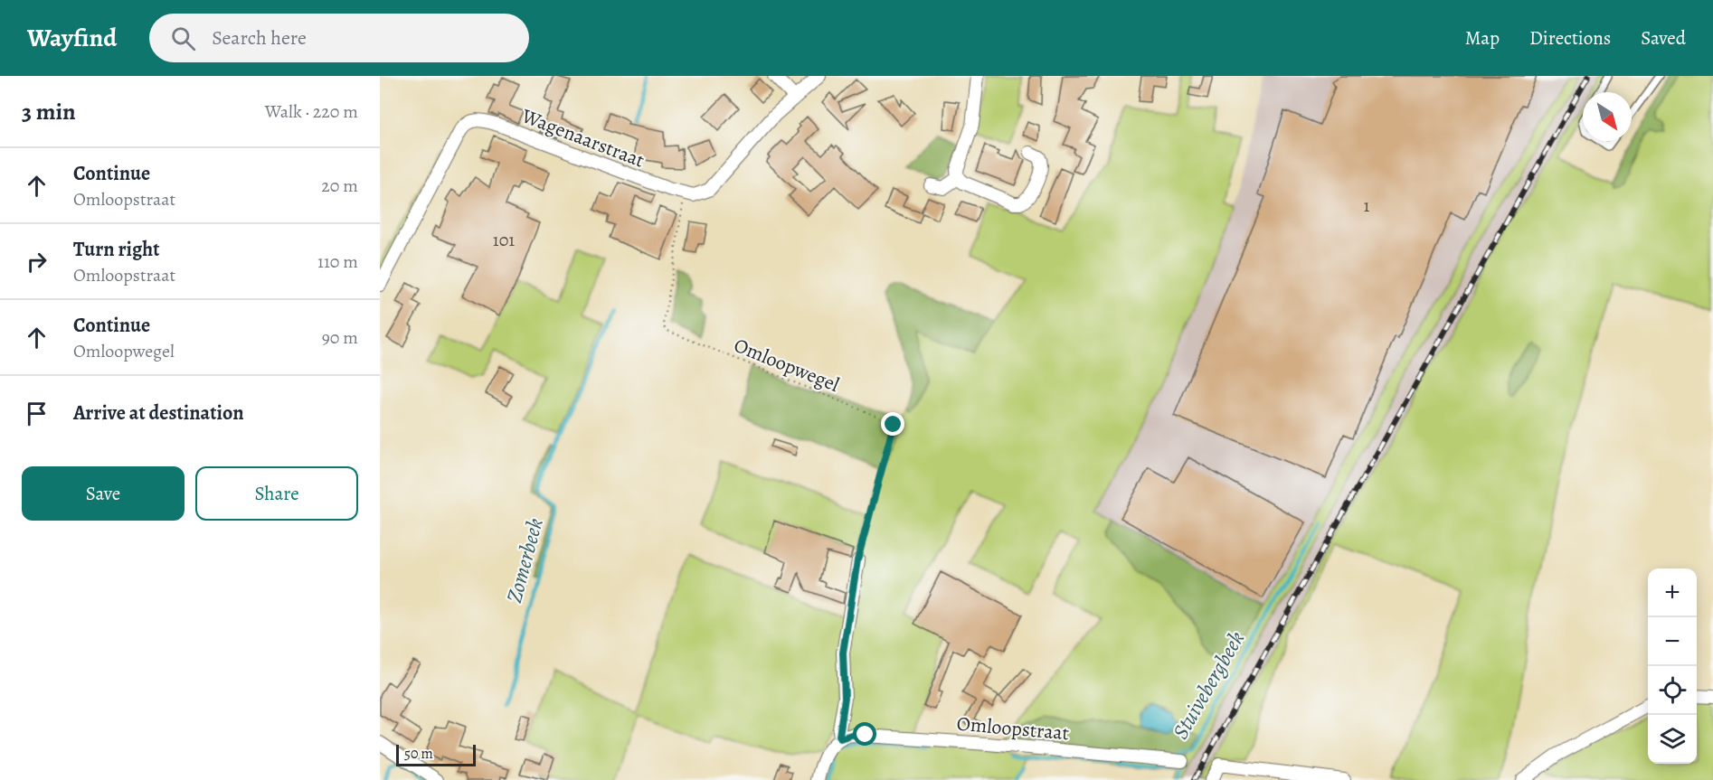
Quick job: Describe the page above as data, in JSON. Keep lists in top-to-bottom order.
{
  "streets": {
    "street": ["Wagenaarstraat", "Omloopstraat"],
    "path": ["Omloopwegel"]
  },
  "crossings": [
    ["Wagenaarstraat", "Omloopwegel"]
  ],
  "water": ["Zomerbeek", "Stuivebergbeek"],
  "house_numbers": ["1", "101"],
  "scale_bar": "50 m",
  "north": "bottom right",
  "page": {
    "header": "Wayfind",
    "search": "Search here",
    "nav": ["Map", "Directions", "Saved"],
    "heading": ["3 min", "Walk · 220 m"],
    "list": [
      ["Continue", "Omloopstraat", "20 m"],
      ["Turn right", "Omloopstraat", "110 m"],
      ["Continue", "Omloopwegel", "90 m"],
      "Arrive at destination"
    ],
    "buttons": ["Save", "Share"],
    "map_buttons": ["+", "−"],
    "scale": "50 m"
  }
}
